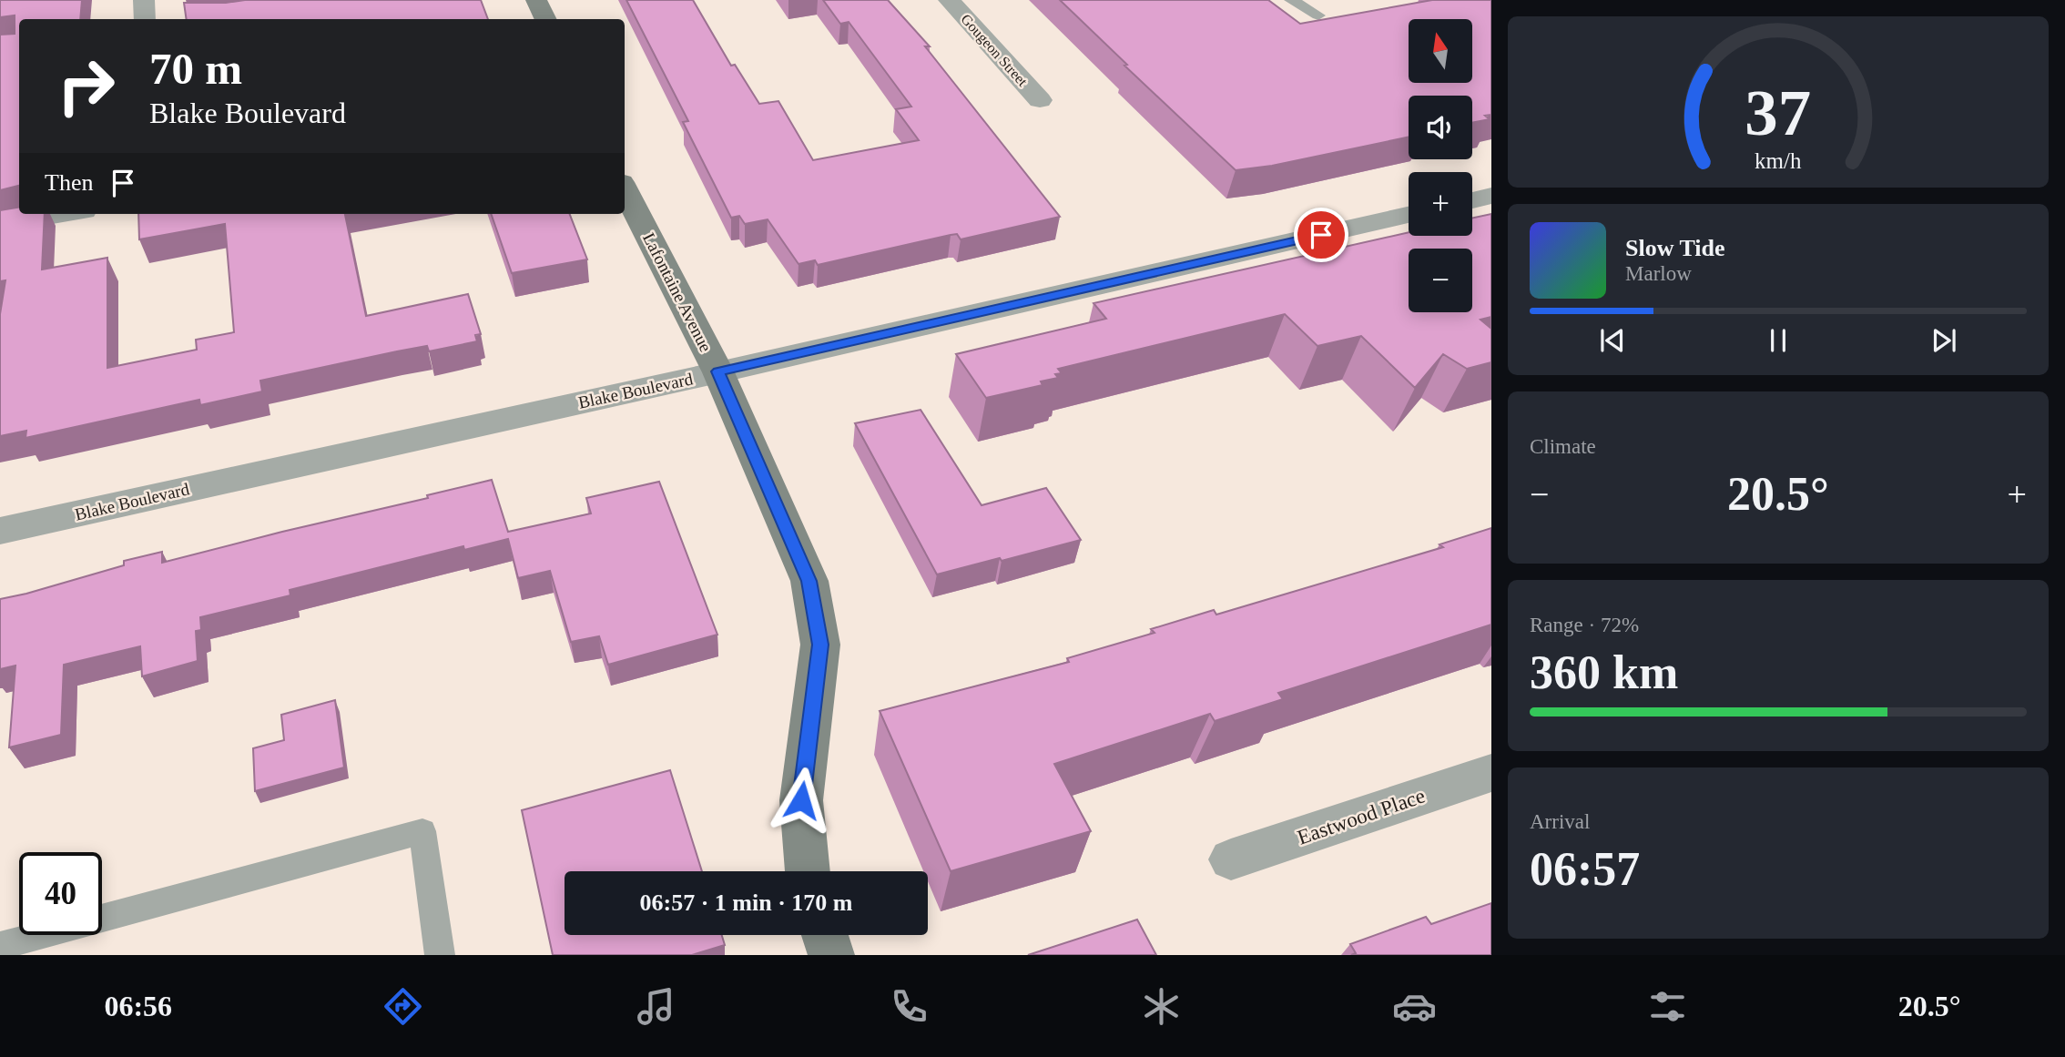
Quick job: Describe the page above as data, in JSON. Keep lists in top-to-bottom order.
{
  "streets": {
    "street": [
      "Gougeon Street",
      "Lafontaine Avenue",
      "Blake Boulevard",
      "Eastwood Place"
    ]
  },
  "crossings": [
    ["Lafontaine Avenue", "Blake Boulevard"]
  ],
  "north": "top",
  "page": {
    "map_buttons": ["+", "−"],
    "turn": ["70 m", "Blake Boulevard"],
    "then": "Then",
    "song": ["Slow Tide", "Marlow"],
    "tile": [
      "Climate",
      ["Range · 72%", "360 km"],
      ["Arrival", "06:57"]
    ],
    "heat": ["−", "20.5°", "+"],
    "limit": "40",
    "trip": "06:57 · 1 min · 170 m",
    "tabs": ["06:56", "20.5°"],
    "gauge": ["37", "km/h"]
  }
}
